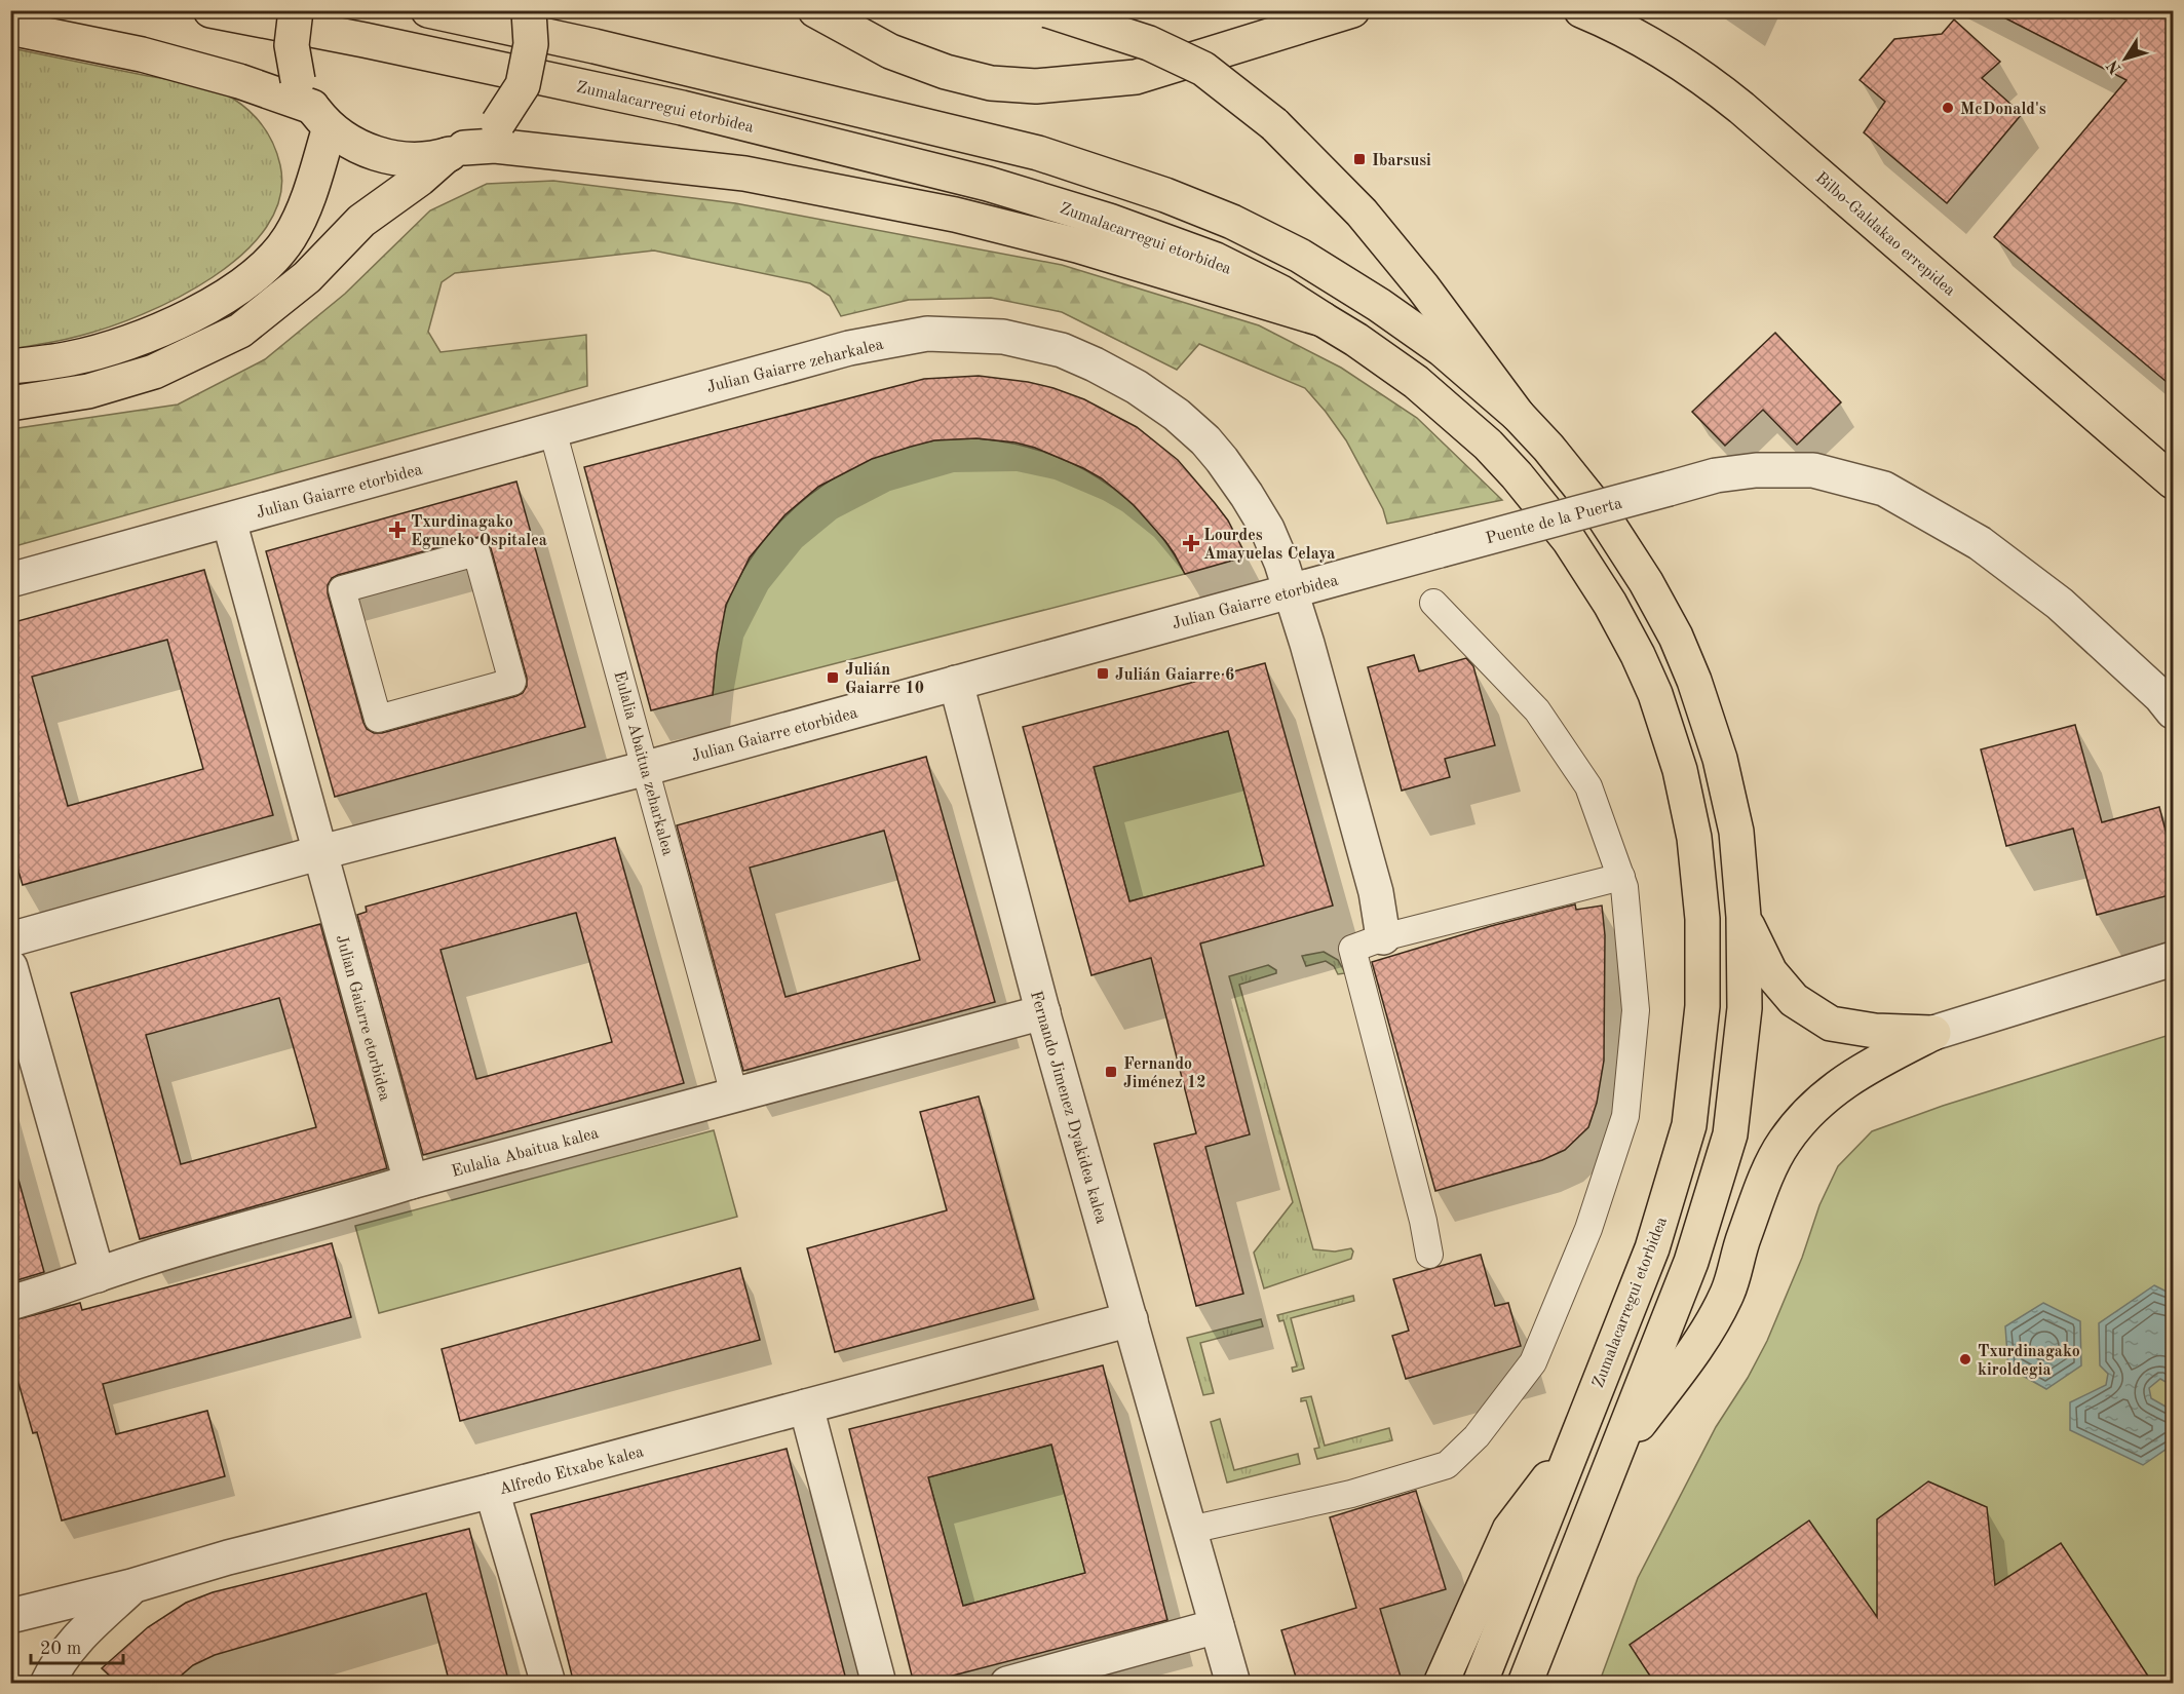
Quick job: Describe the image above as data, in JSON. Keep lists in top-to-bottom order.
{
  "streets": {
    "main road": ["Zumalacarregui etorbidea", "Bilbo-Galdakao errepidea"],
    "street": [
      "Julian Gaiarre zeharkalea",
      "Julian Gaiarre etorbidea",
      "Puente de la Puerta",
      "Eulalia Abaitua zeharkalea",
      "Fernando Jimenez Dyakidea kalea",
      "Eulalia Abaitua kalea",
      "Alfredo Etxabe kalea"
    ]
  },
  "crossings": [
    ["Julian Gaiarre zeharkalea", "Julian Gaiarre etorbidea"],
    ["Julian Gaiarre etorbidea", "Puente de la Puerta"],
    ["Julian Gaiarre etorbidea", "Eulalia Abaitua zeharkalea"],
    ["Julian Gaiarre etorbidea", "Fernando Jimenez Dyakidea kalea"],
    ["Julian Gaiarre etorbidea", "Eulalia Abaitua kalea"],
    ["Eulalia Abaitua zeharkalea", "Eulalia Abaitua kalea"],
    ["Fernando Jimenez Dyakidea kalea", "Eulalia Abaitua kalea"],
    ["Fernando Jimenez Dyakidea kalea", "Alfredo Etxabe kalea"]
  ],
  "places": {
    "other": ["McDonald's", "Txurdinagako kiroldegia"],
    "transit": [
      "Ibarsusi",
      "Julián Gaiarre 6",
      "Julián Gaiarre 10",
      "Fernando Jiménez 12"
    ],
    "health": ["Txurdinagako Eguneko Ospitalea", "Lourdes Amayuelas Celaya"]
  },
  "scale_bar": "20 m",
  "north": "bottom left"
}
